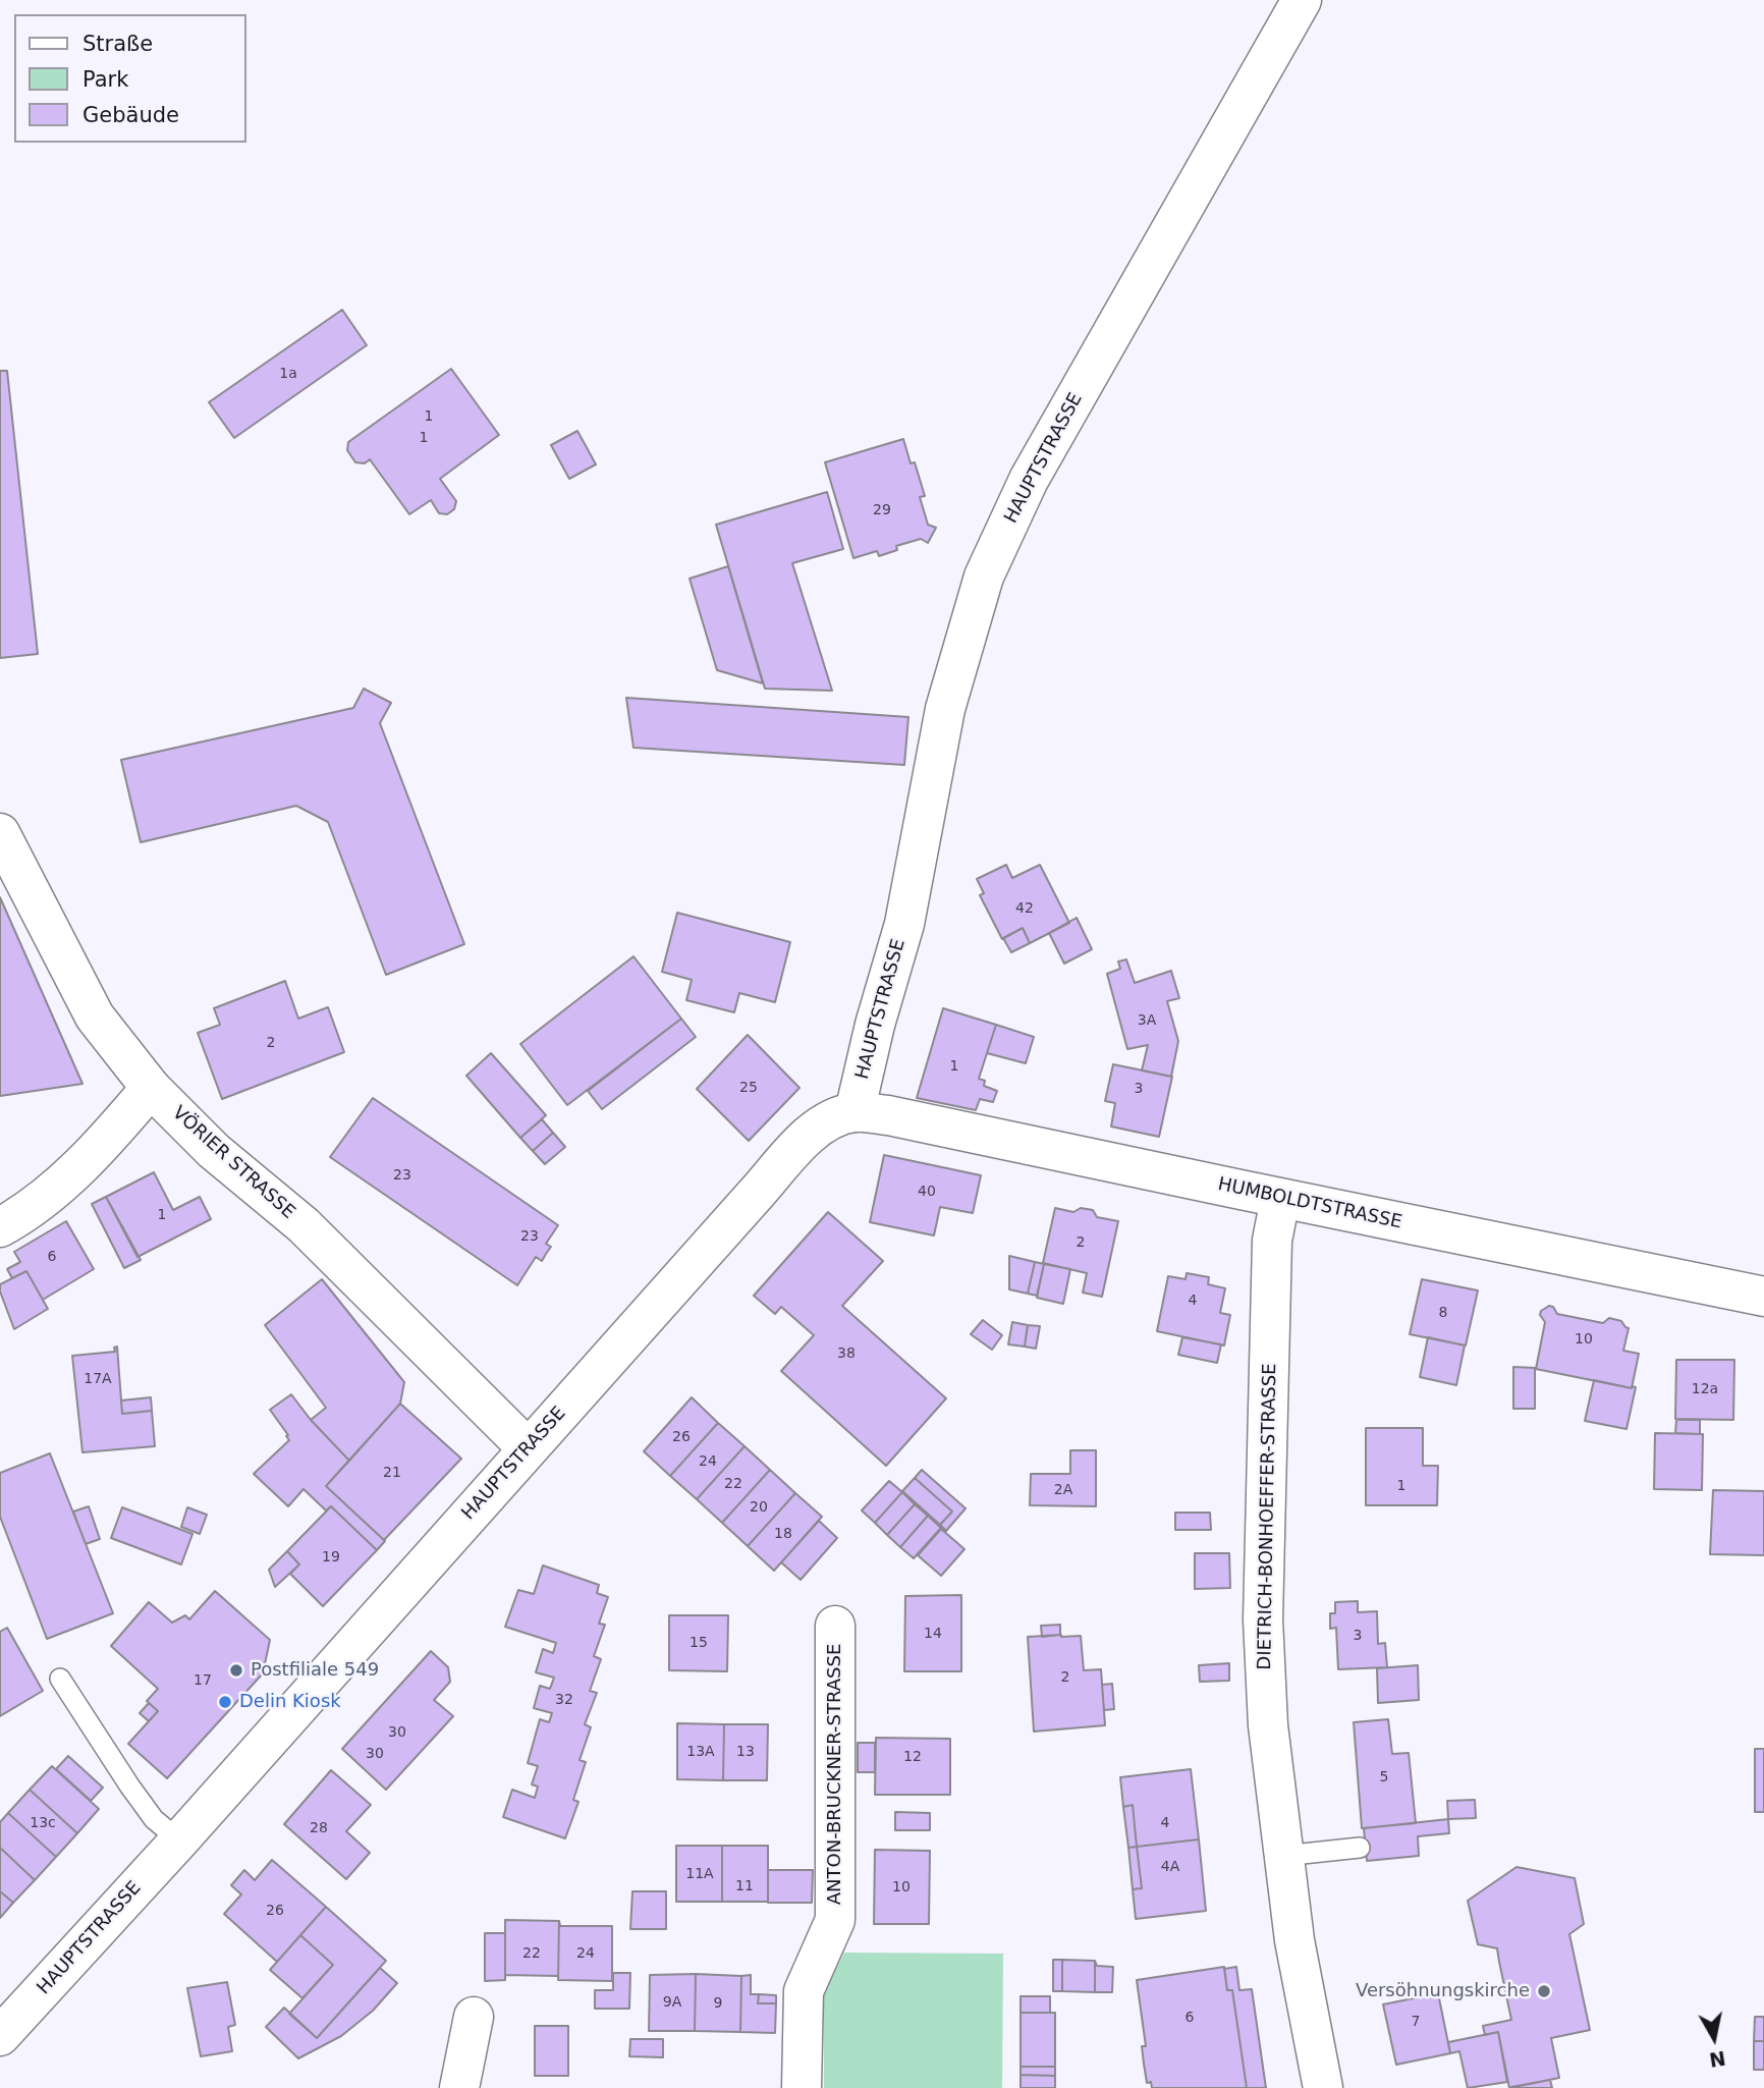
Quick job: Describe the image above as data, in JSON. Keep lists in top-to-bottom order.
{
  "streets": {
    "street": [
      "HAUPTSTRASSE",
      "VÖRIER STRASSE",
      "HUMBOLDTSTRASSE",
      "DIETRICH-BONHOEFFER-STRASSE",
      "ANTON-BRUCKNER-STRASSE"
    ]
  },
  "crossings": [
    ["HAUPTSTRASSE", "VÖRIER STRASSE"],
    ["HAUPTSTRASSE", "HUMBOLDTSTRASSE"],
    ["HUMBOLDTSTRASSE", "DIETRICH-BONHOEFFER-STRASSE"]
  ],
  "places": ["Postfiliale 549", "Delin Kiosk", "Versöhnungskirche"],
  "house_numbers": [
    "1a",
    "1",
    "1",
    "29",
    "42",
    "3A",
    "2",
    "1",
    "25",
    "3",
    "23",
    "40",
    "1",
    "23",
    "2",
    "6",
    "4",
    "8",
    "10",
    "38",
    "17A",
    "12a",
    "26",
    "24",
    "21",
    "22",
    "1",
    "2A",
    "20",
    "18",
    "19",
    "14",
    "3",
    "15",
    "2",
    "17",
    "32",
    "30",
    "13A",
    "13",
    "30",
    "12",
    "5",
    "13c",
    "4",
    "28",
    "4A",
    "11A",
    "11",
    "10",
    "26",
    "22",
    "24",
    "9A",
    "9",
    "6",
    "7"
  ],
  "legend": ["Straße", "Park", "Gebäude"],
  "north": "bottom"
}
